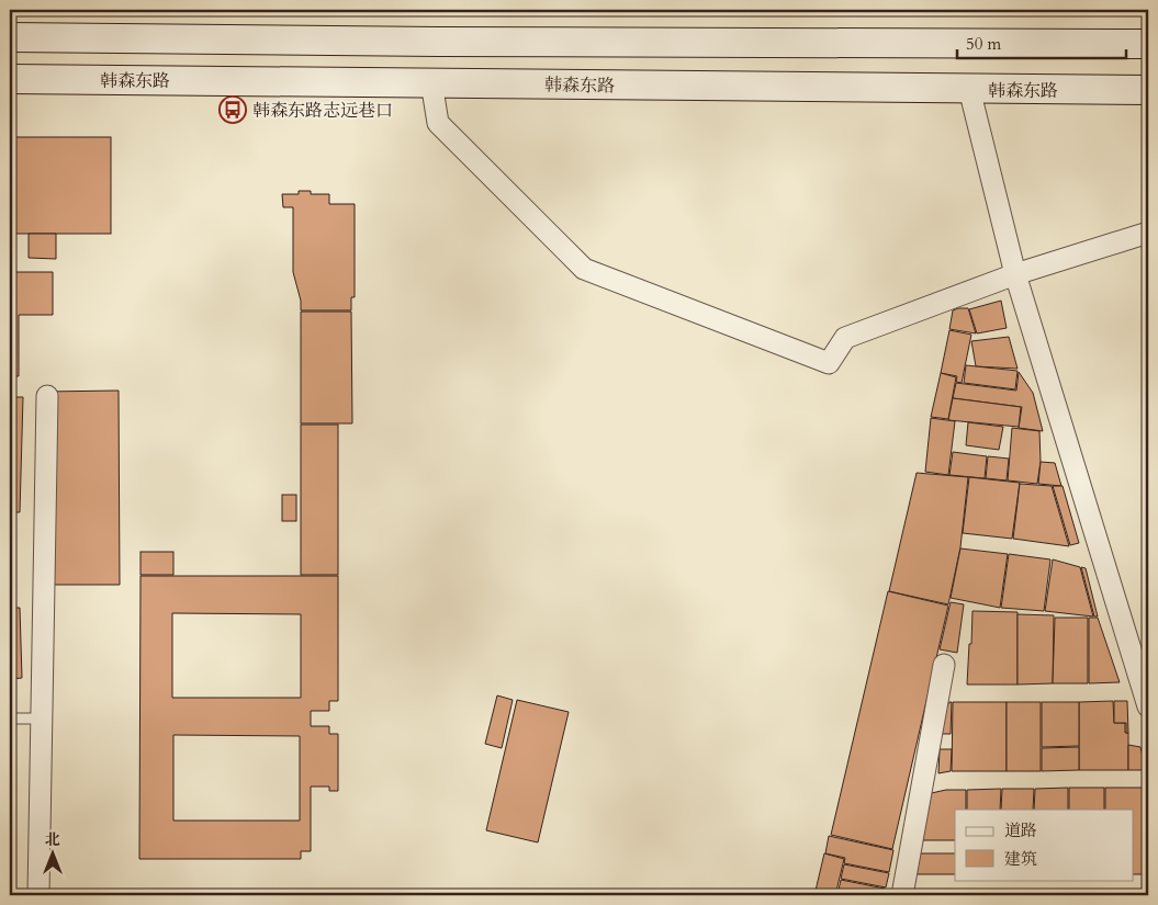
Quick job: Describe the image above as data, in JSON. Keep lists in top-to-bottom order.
{
  "streets": {
    "main road": ["韩森东路"]
  },
  "places": {
    "bus stop": ["韩森东路志远巷口"]
  },
  "legend": ["道路", "建筑"],
  "scale_bar": "50 m",
  "north": "top"
}
